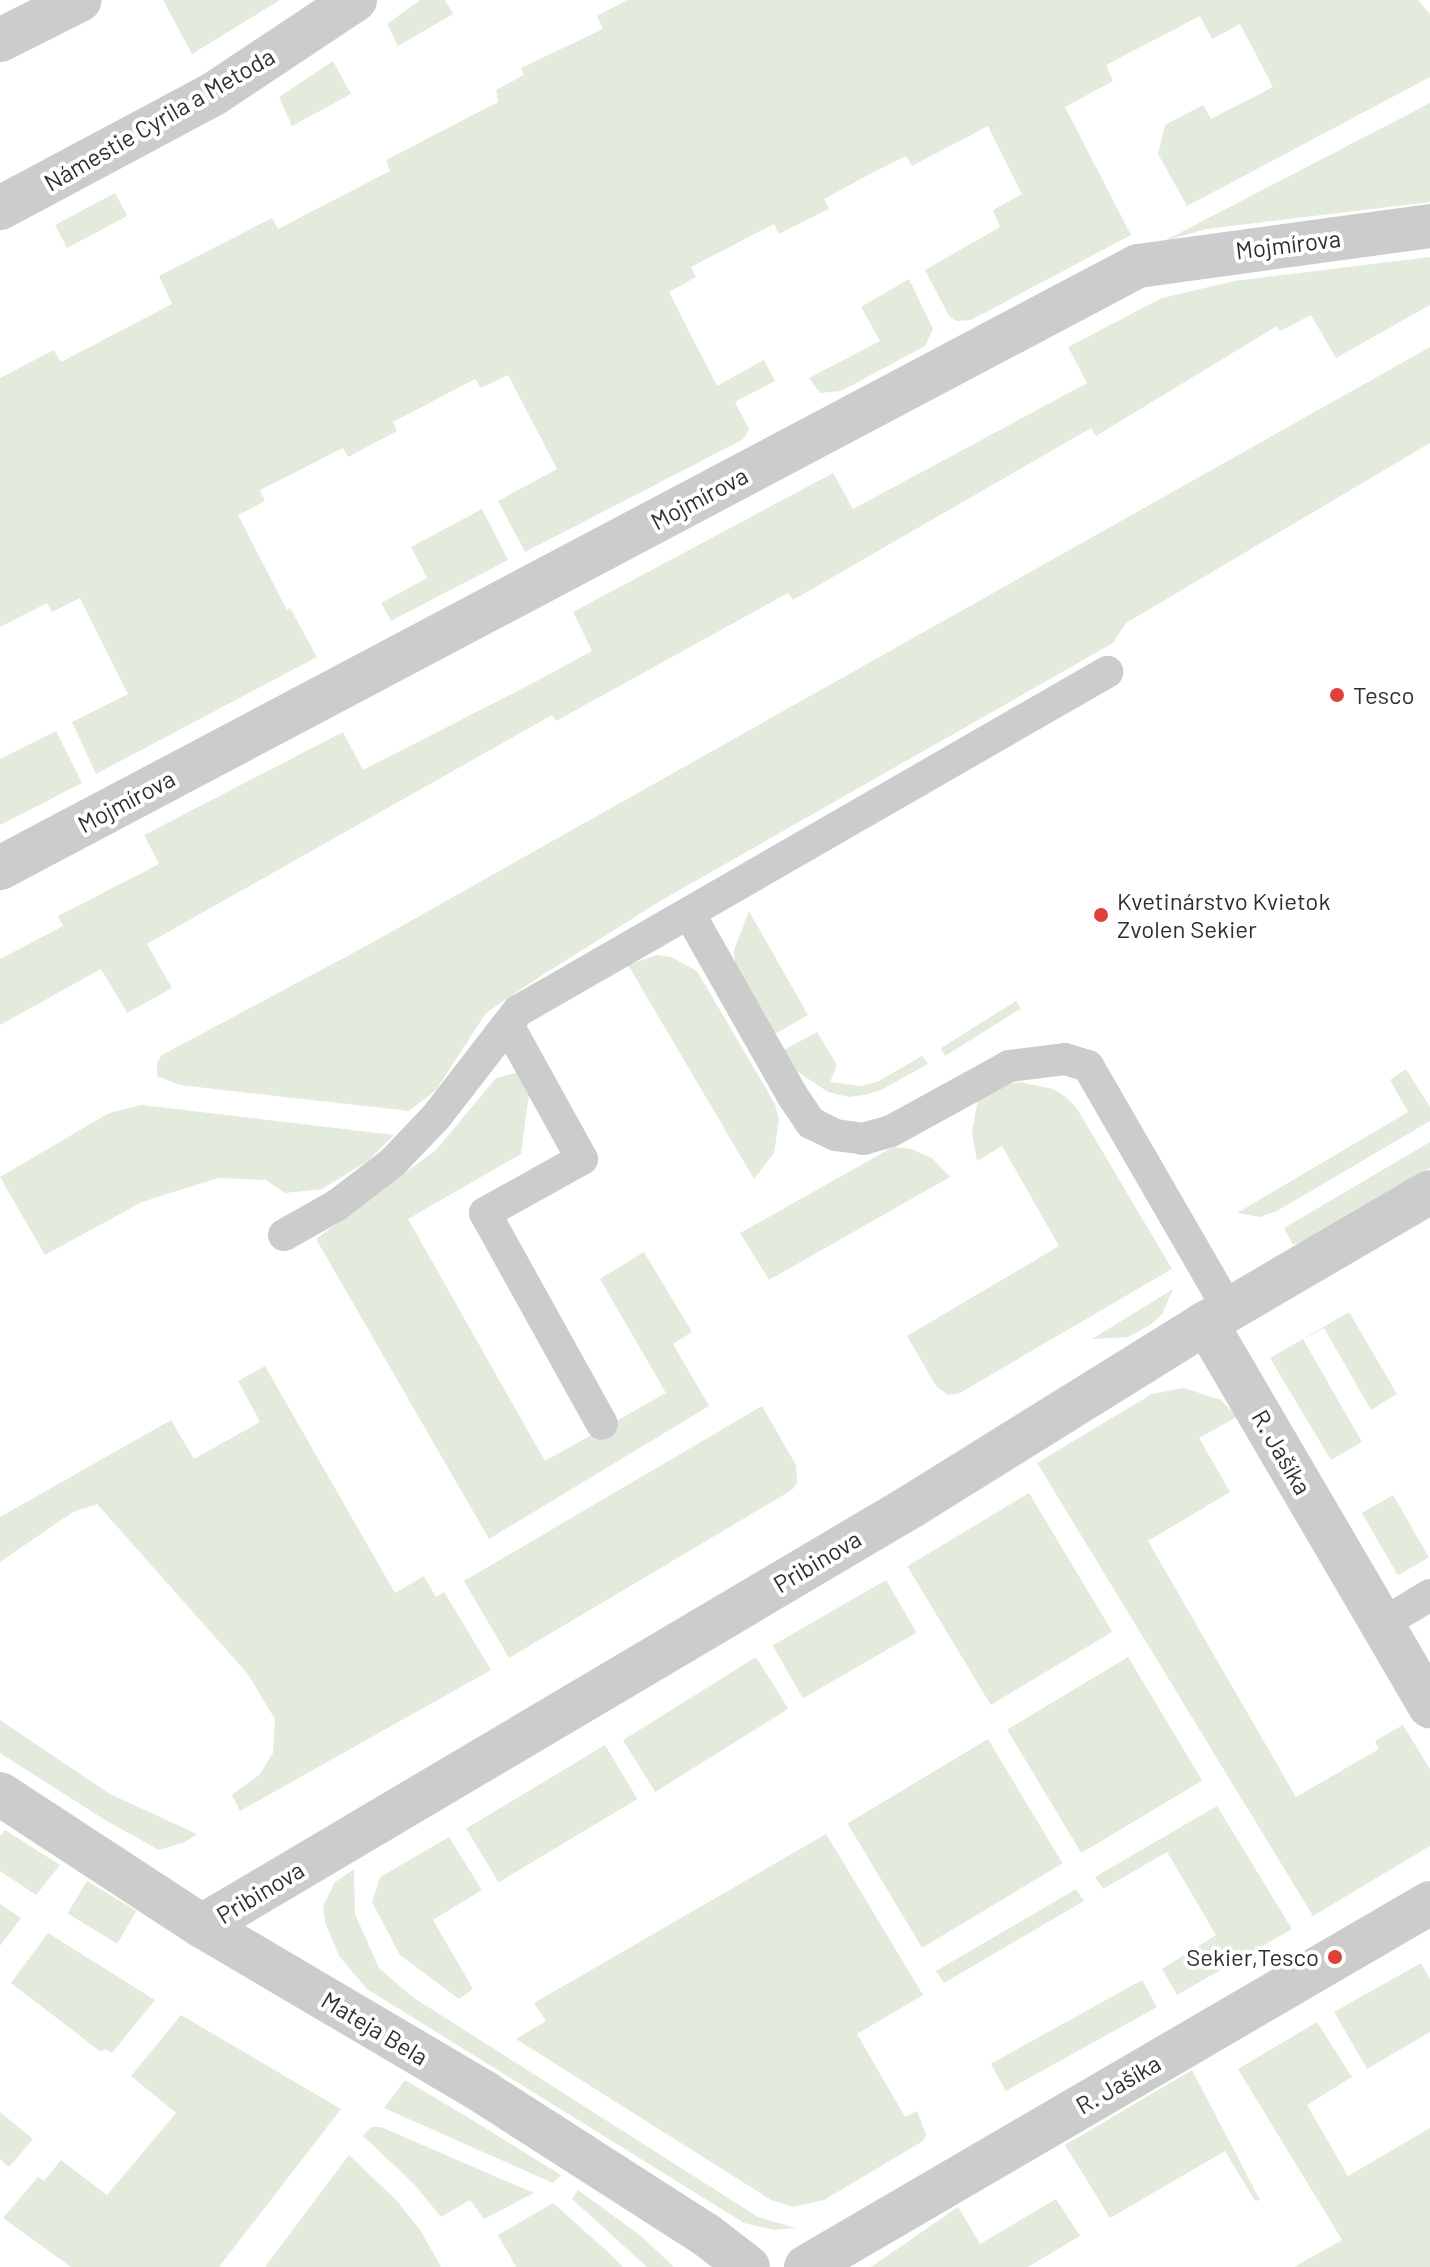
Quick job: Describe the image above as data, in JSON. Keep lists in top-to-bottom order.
{
  "streets": {
    "street": [
      "Námestie Cyrila a Metoda",
      "Mojmírova",
      "R. Jašíka",
      "Pribinova",
      "Mateja Bela"
    ]
  },
  "crossings": [
    ["R. Jašíka", "Pribinova"],
    ["Pribinova", "Mateja Bela"]
  ],
  "places": ["Tesco", "Kvetinárstvo Kvietok Zvolen Sekier", "Sekier,Tesco"]
}
